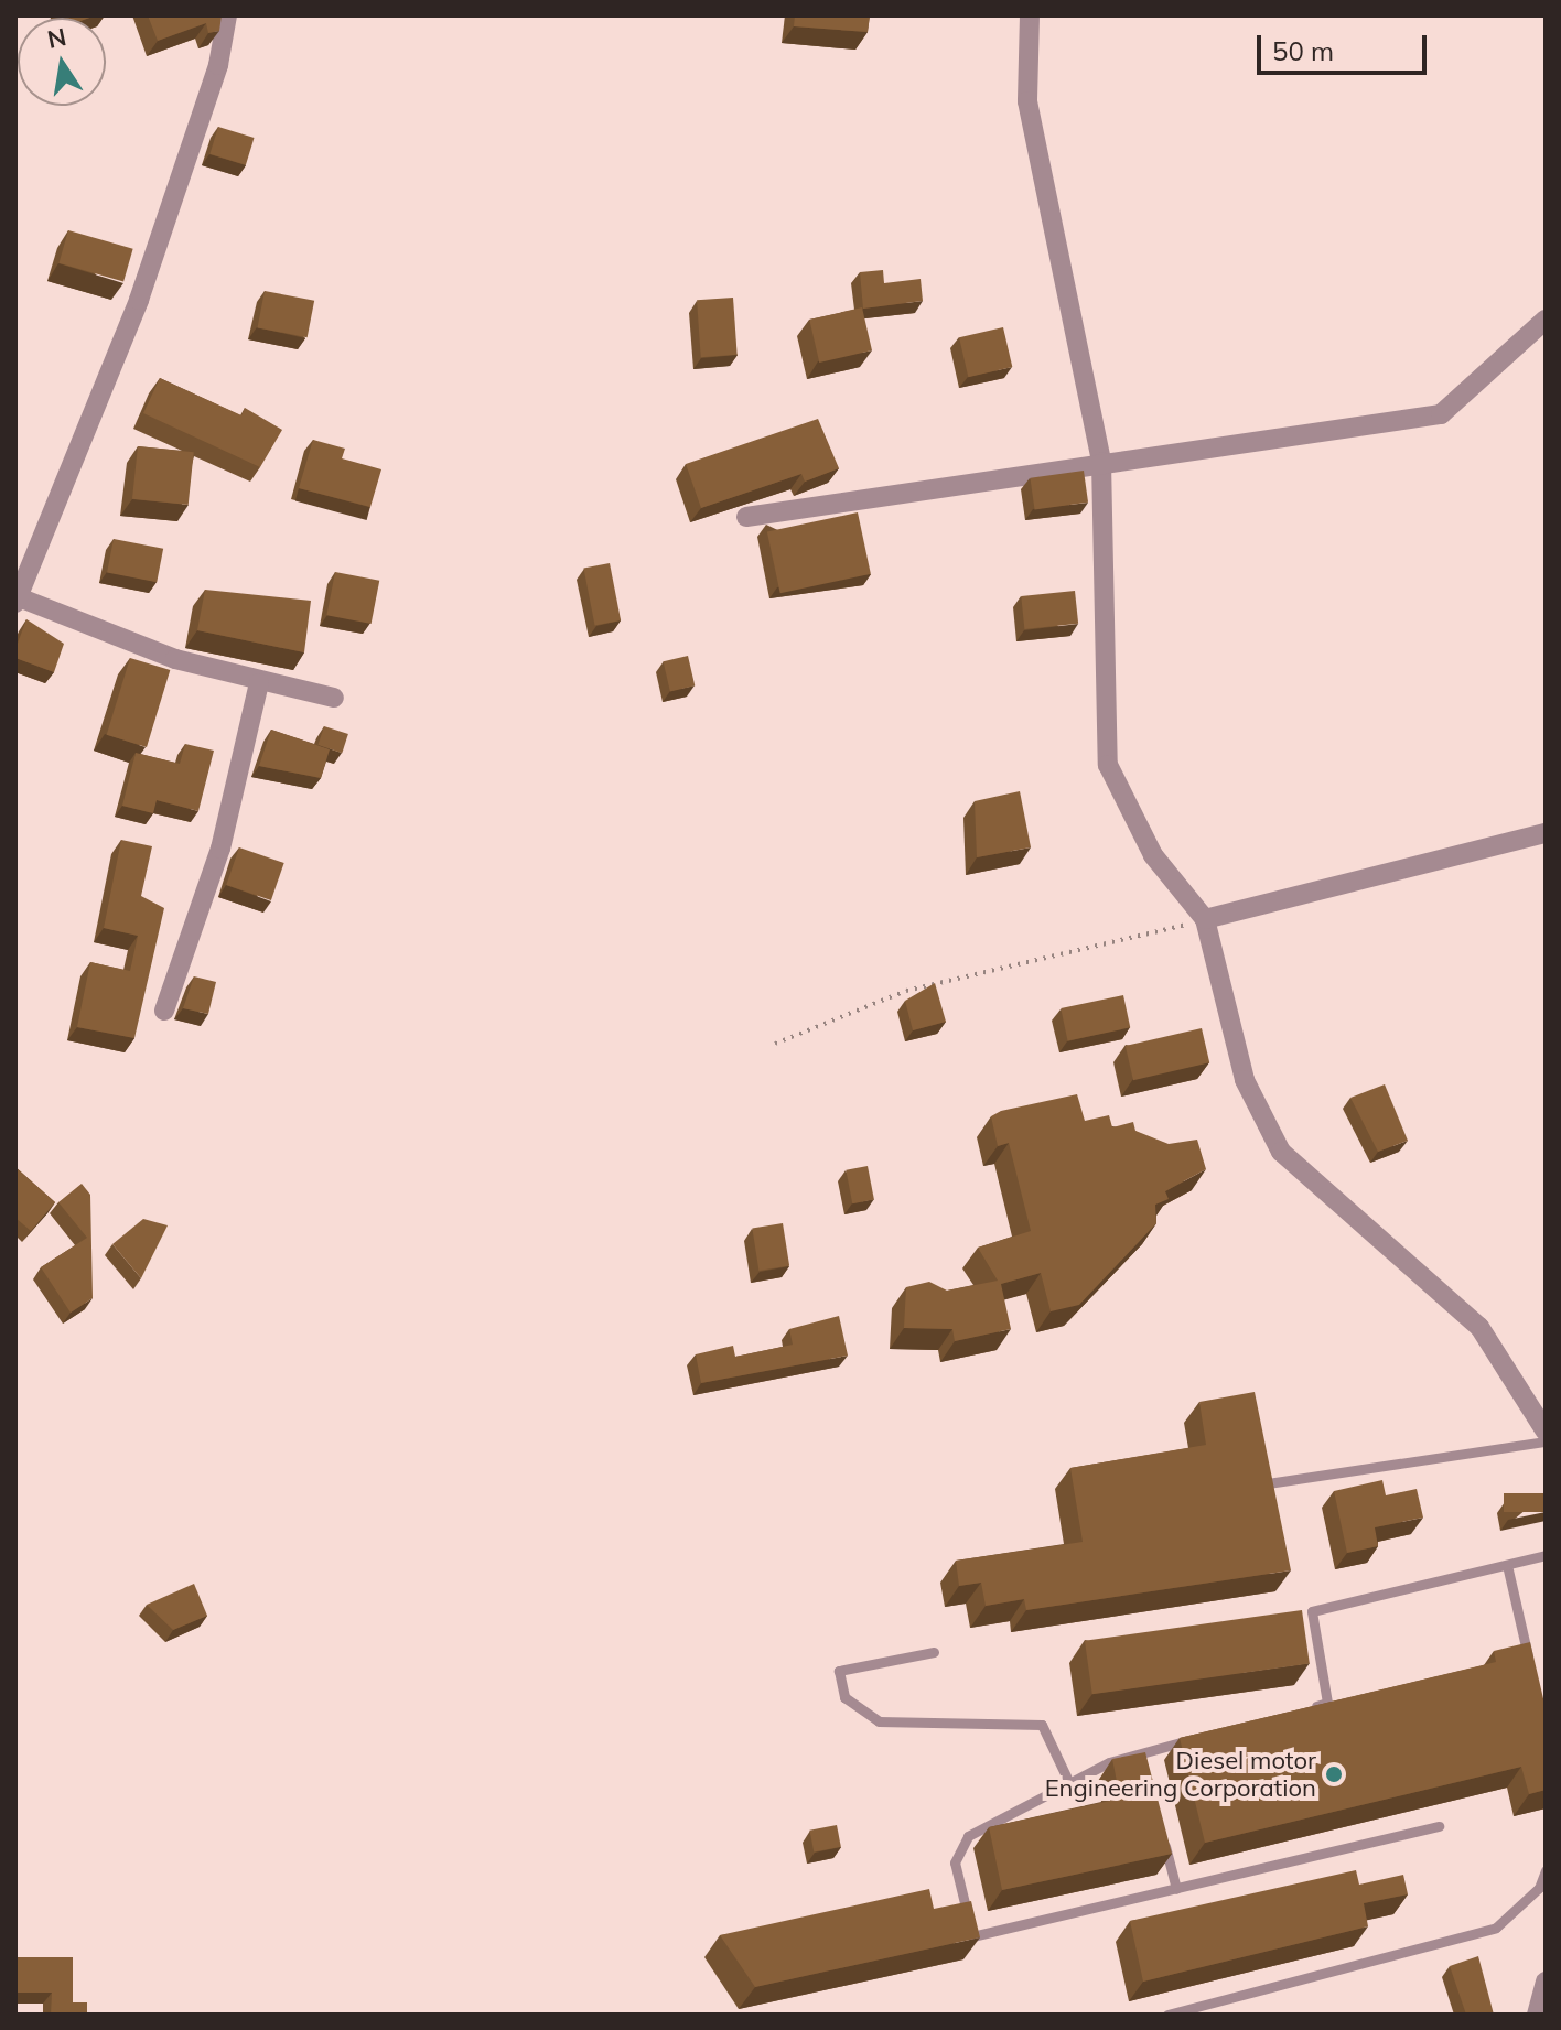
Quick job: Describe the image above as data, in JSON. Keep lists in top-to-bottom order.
{
  "places": ["Diesel motor Engineering Corporation"],
  "scale_bar": "50 m",
  "north": "top"
}
